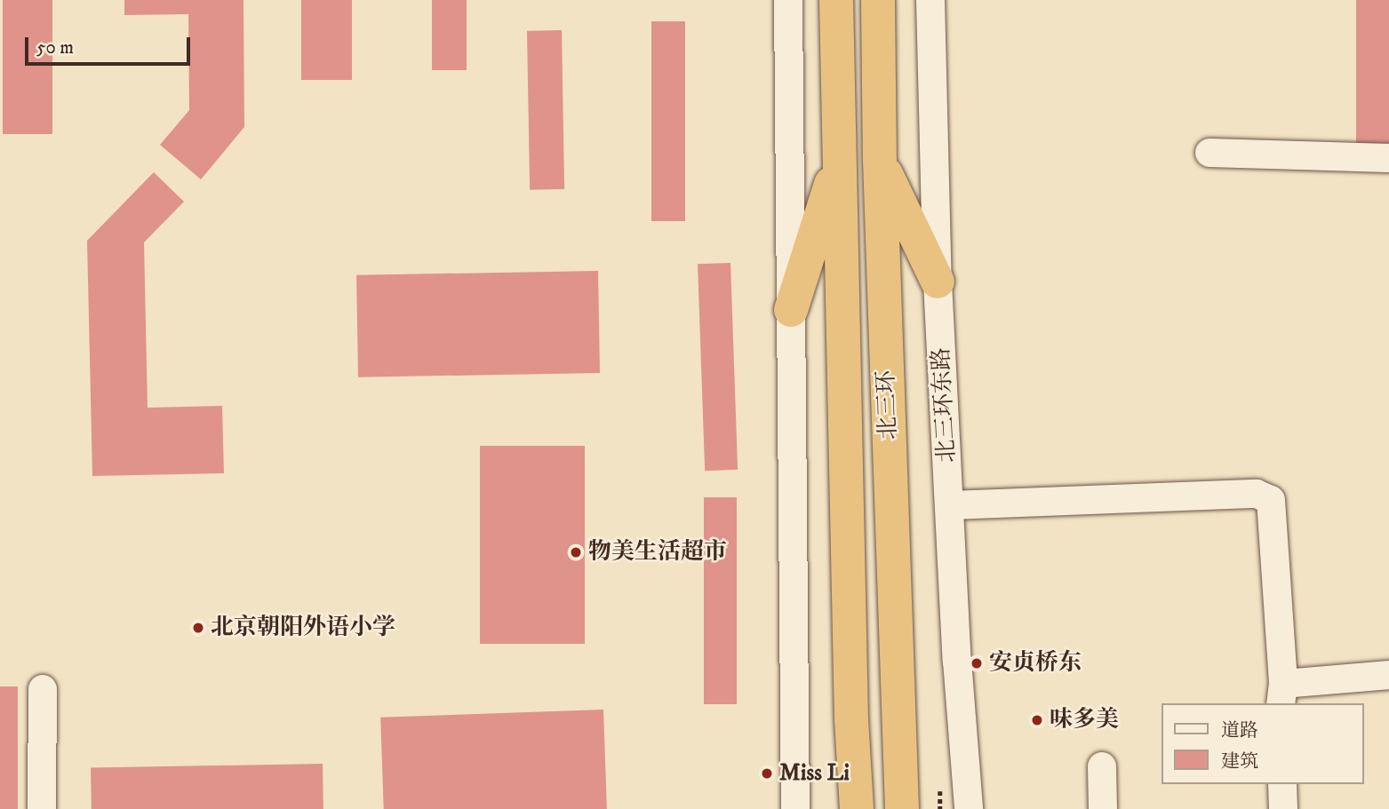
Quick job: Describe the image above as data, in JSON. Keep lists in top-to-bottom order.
{
  "streets": {
    "highway": ["北三环"],
    "street": ["北三环东路"]
  },
  "places": [
    "物美生活超市",
    "北京朝阳外语小学",
    "安贞桥东",
    "味多美",
    "Miss Li"
  ],
  "legend": ["道路", "建筑"],
  "scale_bar": "50 m"
}
